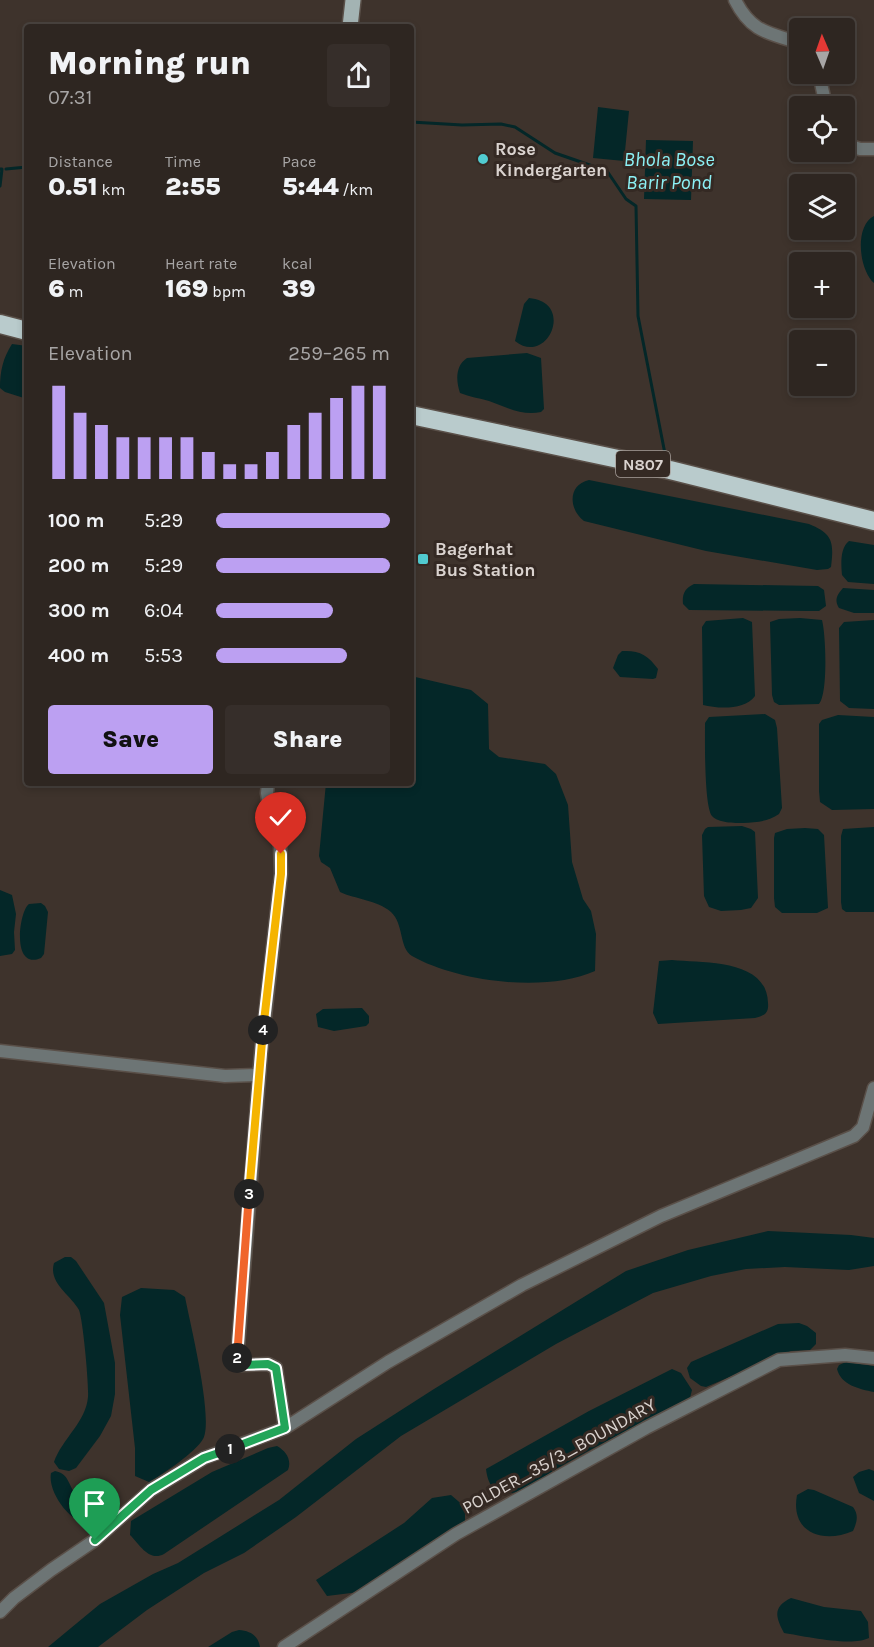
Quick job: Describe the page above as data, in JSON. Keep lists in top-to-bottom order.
{
  "streets": {
    "highway": ["N807"],
    "street": ["POLDER_35/3_BOUNDARY"]
  },
  "water": ["Bhola Bose Barir Pond"],
  "places": {
    "other": ["Rose Kindergarten"],
    "transit": ["Bagerhat Bus Station"]
  },
  "north": "top",
  "page": {
    "map_buttons": ["+", "−"],
    "heading": ["Morning run", "07:31"],
    "stats": [
      ["Distance", "0.51 km"],
      ["Time", "2:55"],
      ["Pace", "5:44 /km"],
      ["Elevation", "6 m"],
      ["Heart rate", "169 bpm"],
      ["kcal", "39"]
    ],
    "chart": ["Elevation", "259–265 m"],
    "list": [
      {
        "name": "100 m",
        "note": "5:29"
      },
      {
        "name": "200 m",
        "note": "5:29"
      },
      {
        "name": "300 m",
        "note": "6:04"
      },
      {
        "name": "400 m",
        "note": "5:53"
      }
    ],
    "buttons": ["Save", "Share"],
    "pins": [
      "4",
      "3",
      "2",
      "1"
    ]
  }
}
